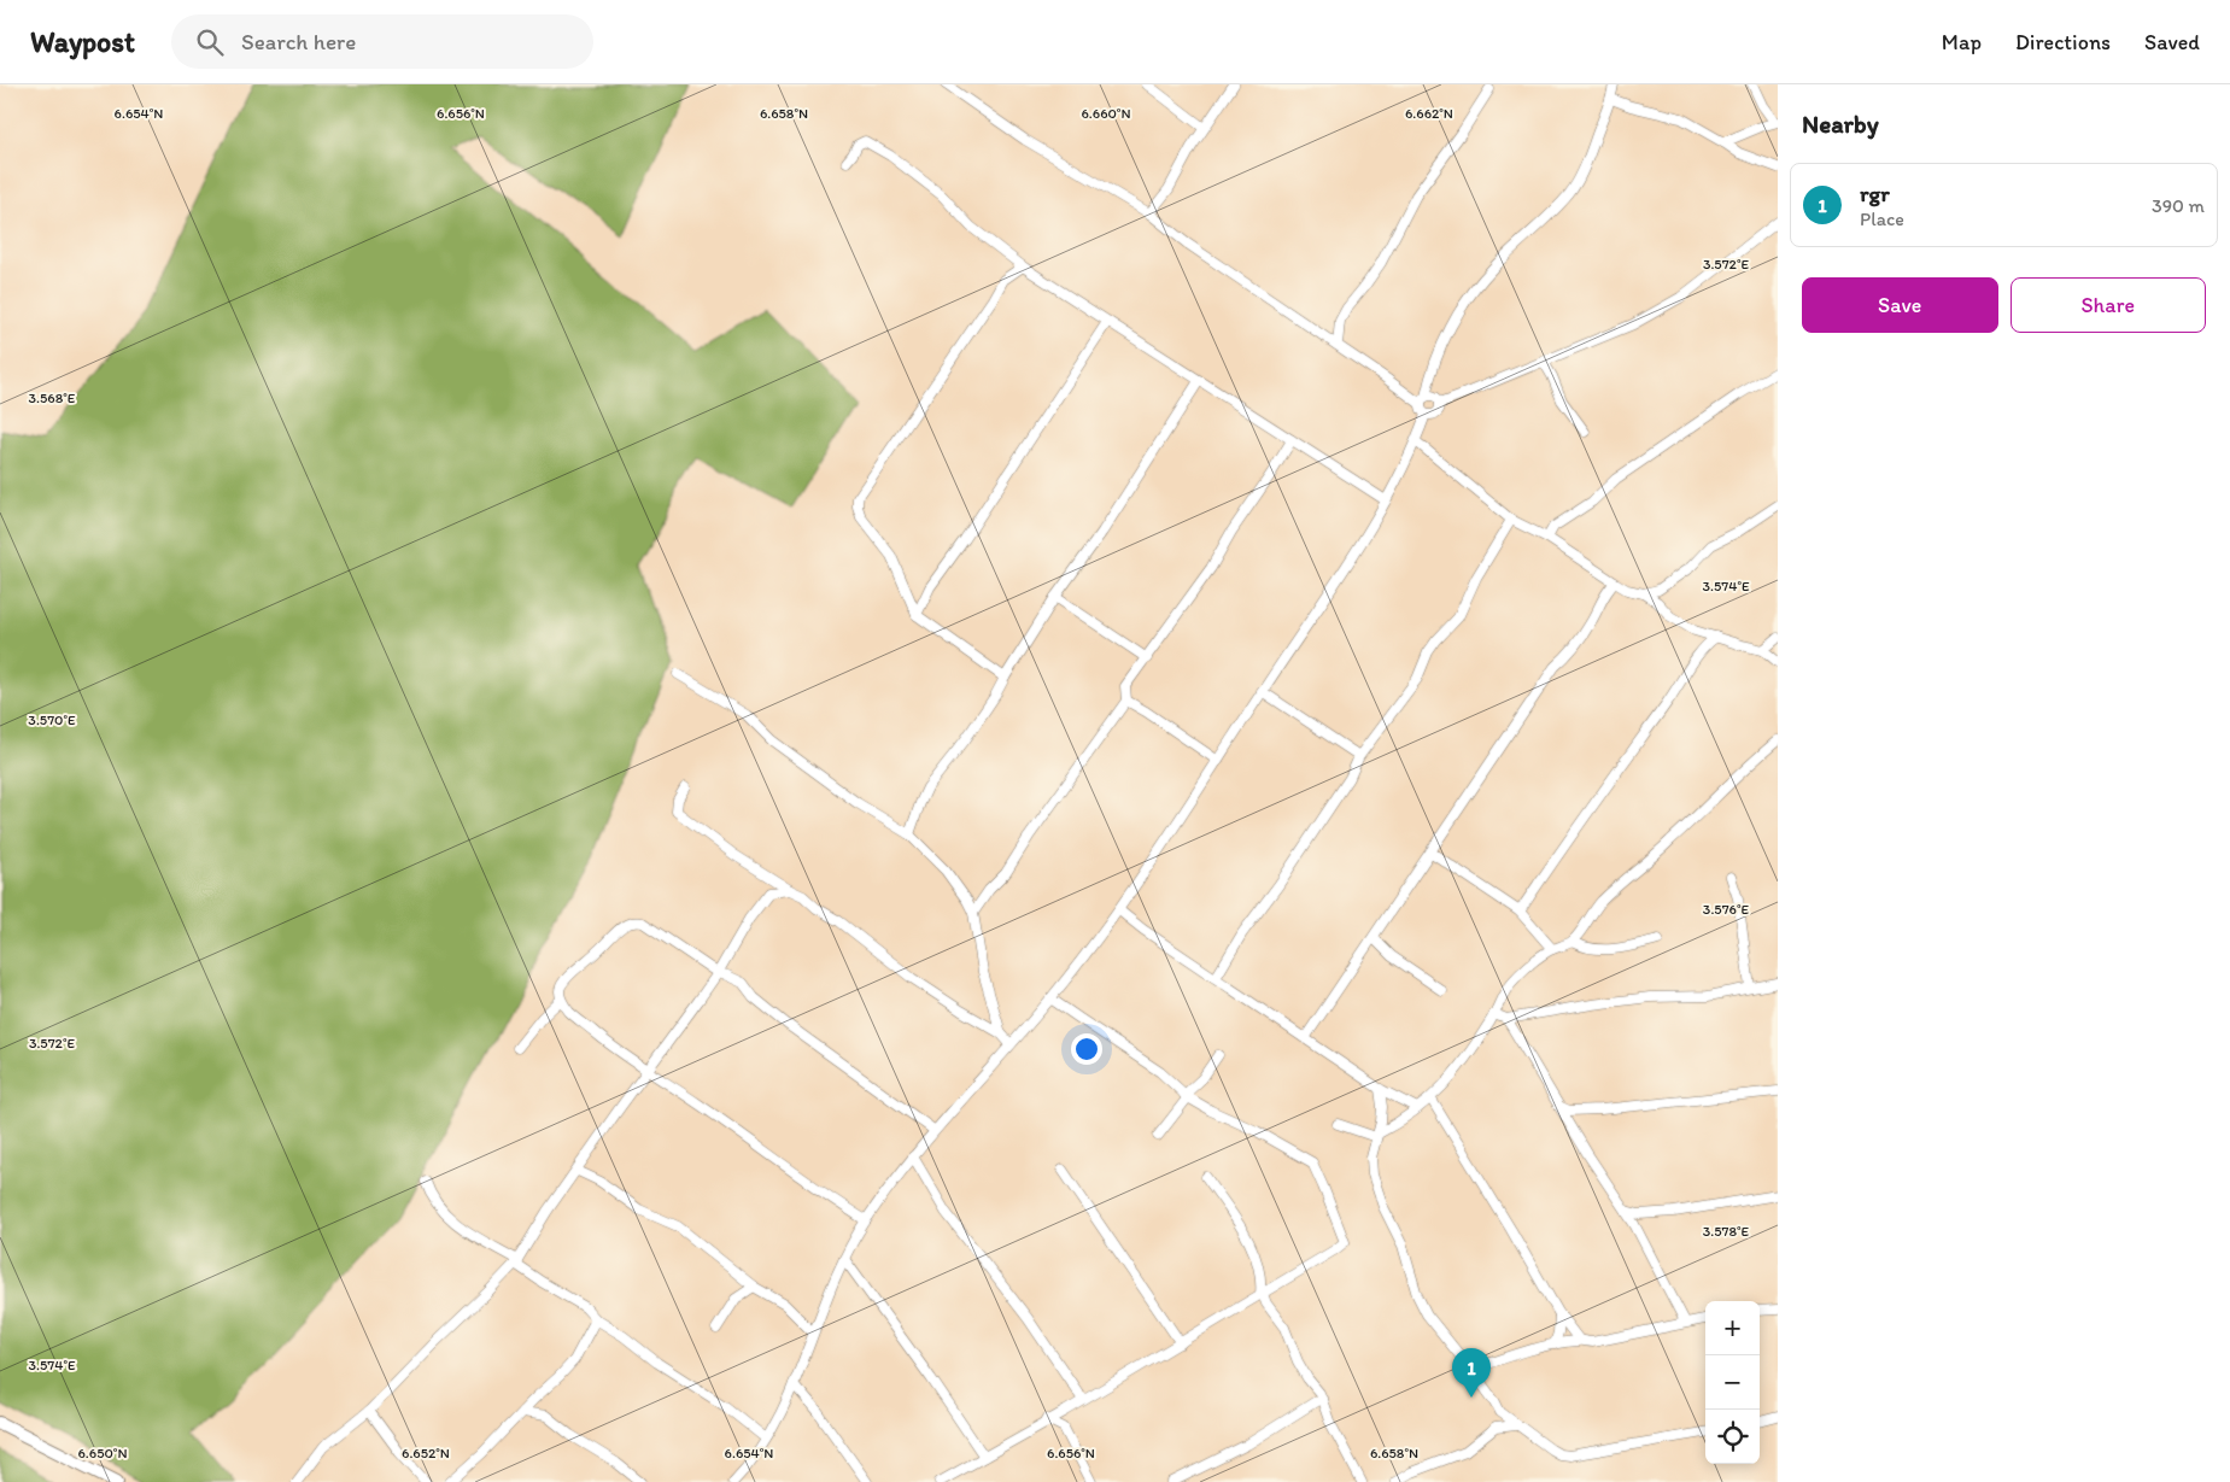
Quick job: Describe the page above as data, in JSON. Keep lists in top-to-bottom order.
{
  "page": {
    "header": "Waypost",
    "search": "Search here",
    "nav": ["Map", "Directions", "Saved"],
    "heading": "Nearby",
    "list": [
      {
        "mark": "1",
        "name": "rgr",
        "note": "Place",
        "value": "390 m"
      }
    ],
    "buttons": ["Save", "Share"],
    "map_buttons": ["+", "−"],
    "pins": "1"
  },
  "coordinates": [
    "6.654°N",
    "6.656°N",
    "6.660°N",
    "6.662°N",
    "6.658°N",
    "3.572°E",
    "3.568°E",
    "3.574°E",
    "3.570°E",
    "3.576°E",
    "3.578°E",
    "6.650°N",
    "6.652°N"
  ]
}
